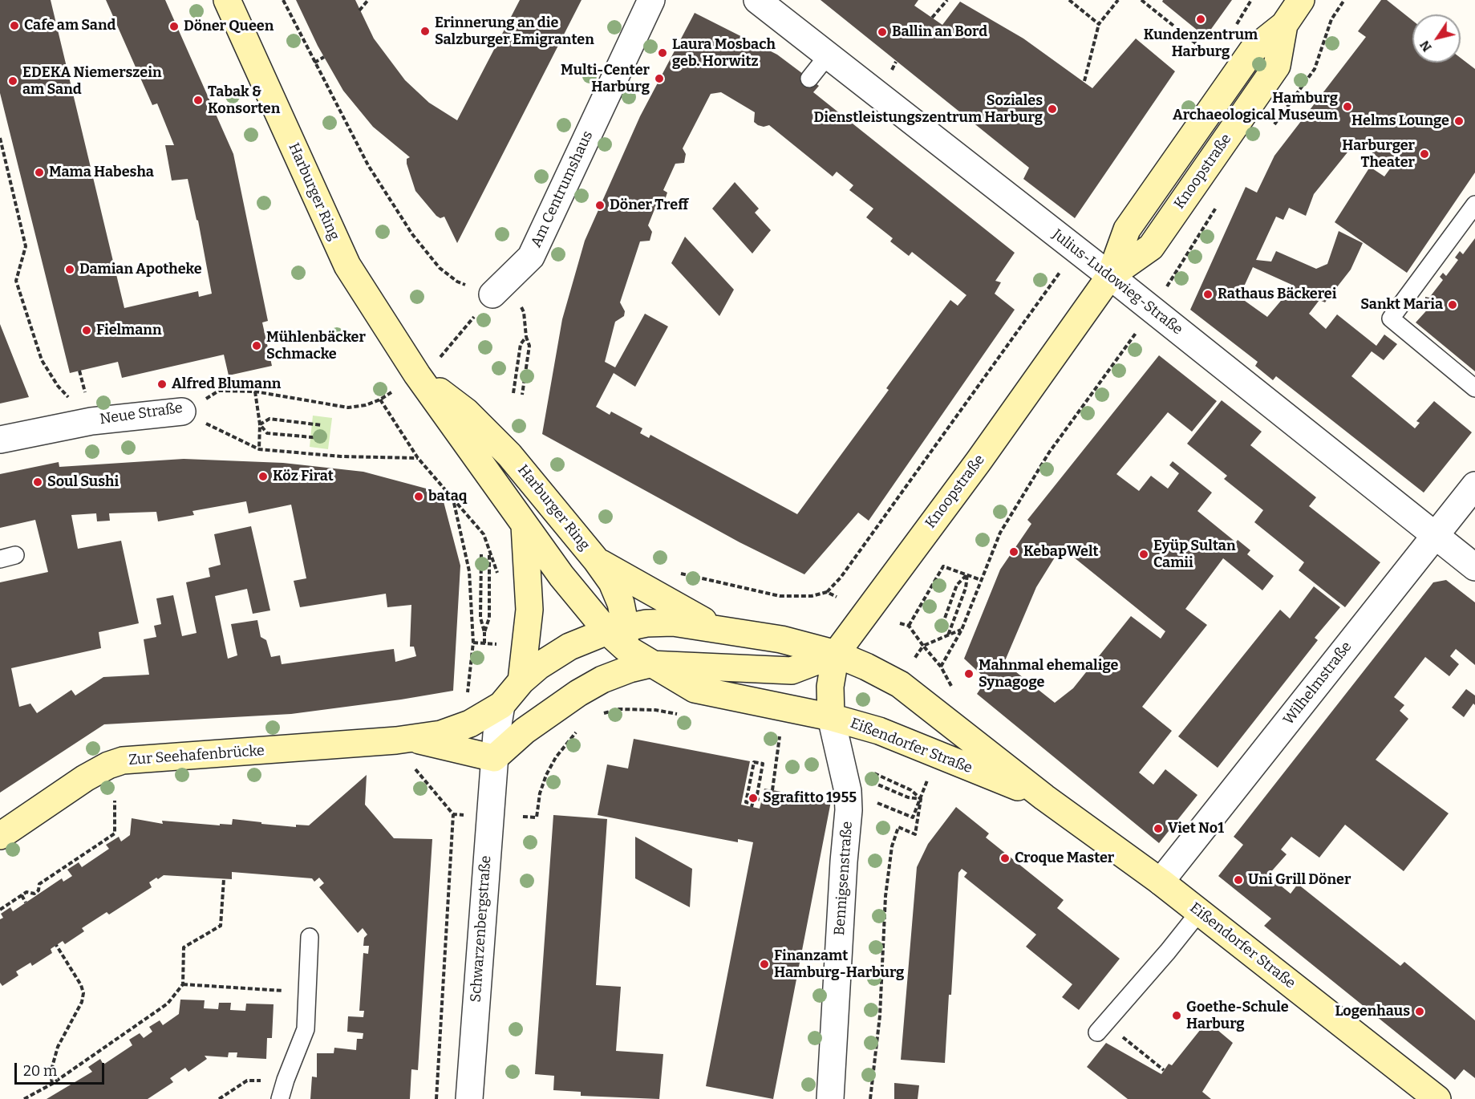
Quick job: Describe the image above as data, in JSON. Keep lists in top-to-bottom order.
{
  "streets": {
    "main road": [
      "Knoopstraße",
      "Harburger Ring",
      "Eißendorfer Straße",
      "Zur Seehafenbrücke"
    ],
    "street": [
      "Am Centrumshaus",
      "Julius-Ludowieg-Straße",
      "Neue Straße",
      "Wilhelmstraße",
      "Bennigsenstraße",
      "Schwarzenbergstraße"
    ]
  },
  "crossings": [
    ["Knoopstraße", "Harburger Ring"],
    ["Knoopstraße", "Julius-Ludowieg-Straße"],
    ["Knoopstraße", "Eißendorfer Straße"],
    ["Knoopstraße", "Bennigsenstraße"],
    ["Harburger Ring", "Eißendorfer Straße"],
    ["Harburger Ring", "Bennigsenstraße"],
    ["Julius-Ludowieg-Straße", "Wilhelmstraße"],
    ["Wilhelmstraße", "Eißendorfer Straße"],
    ["Eißendorfer Straße", "Bennigsenstraße"],
    ["Zur Seehafenbrücke", "Schwarzenbergstraße"]
  ],
  "places": [
    "Kundenzentrum Harburg",
    "Cafe am Sand",
    "Döner Queen",
    "Erinnerung an die Salzburger Emigranten",
    "Ballin an Bord",
    "Laura Mosbach geb. Horwitz",
    "Multi-Center Harburg",
    "EDEKA Niemerszein am Sand",
    "Tabak & Konsorten",
    "Hamburg Archaeological Museum",
    "Soziales Dienstleistungszentrum Harburg",
    "Helms Lounge",
    "Harburger Theater",
    "Mama Habesha",
    "Döner Treff",
    "Damian Apotheke",
    "Rathaus Bäckerei",
    "Sankt Maria",
    "Fielmann",
    "Mühlenbäcker Schmacke",
    "Alfred Blumann",
    "Köz Firat",
    "Soul Sushi",
    "bataq",
    "KebapWelt",
    "Eyüp Sultan Camii",
    "Mahnmal ehemalige Synagoge",
    "Sgrafitto 1955",
    "Viet No1",
    "Croque Master",
    "Uni Grill Döner",
    "Finanzamt Hamburg-Harburg",
    "Logenhaus",
    "Goethe-Schule Harburg"
  ],
  "scale_bar": "20 m",
  "north": "bottom left"
}
